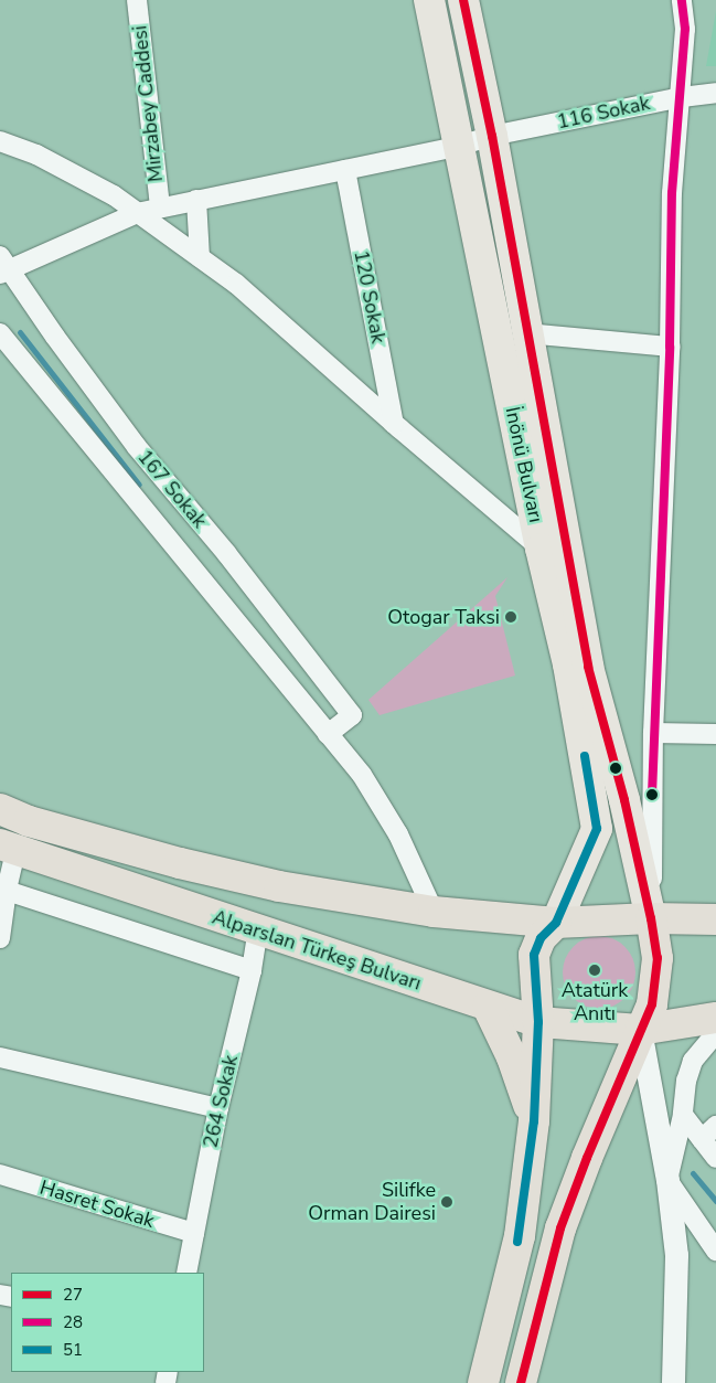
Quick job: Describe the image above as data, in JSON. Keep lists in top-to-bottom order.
{
  "streets": {
    "highway": ["Alparslan Türkeş Bulvarı"],
    "main road": ["İnönü Bulvarı"],
    "street": [
      "Mirzabey Caddesi",
      "116 Sokak",
      "120 Sokak",
      "167 Sokak",
      "264 Sokak",
      "Hasret Sokak"
    ]
  },
  "crossings": [
    ["Mirzabey Caddesi", "116 Sokak"],
    ["116 Sokak", "120 Sokak"],
    ["116 Sokak", "İnönü Bulvarı"],
    ["116 Sokak", "167 Sokak"],
    ["İnönü Bulvarı", "Alparslan Türkeş Bulvarı"],
    ["Alparslan Türkeş Bulvarı", "264 Sokak"],
    ["264 Sokak", "Hasret Sokak"]
  ],
  "places": ["Otogar Taksi", "Atatürk Anıtı", "Silifke Orman Dairesi"],
  "lines": ["transit line 27", "transit line 28", "transit line 51"],
  "legend": ["27", "28", "51"]
}
